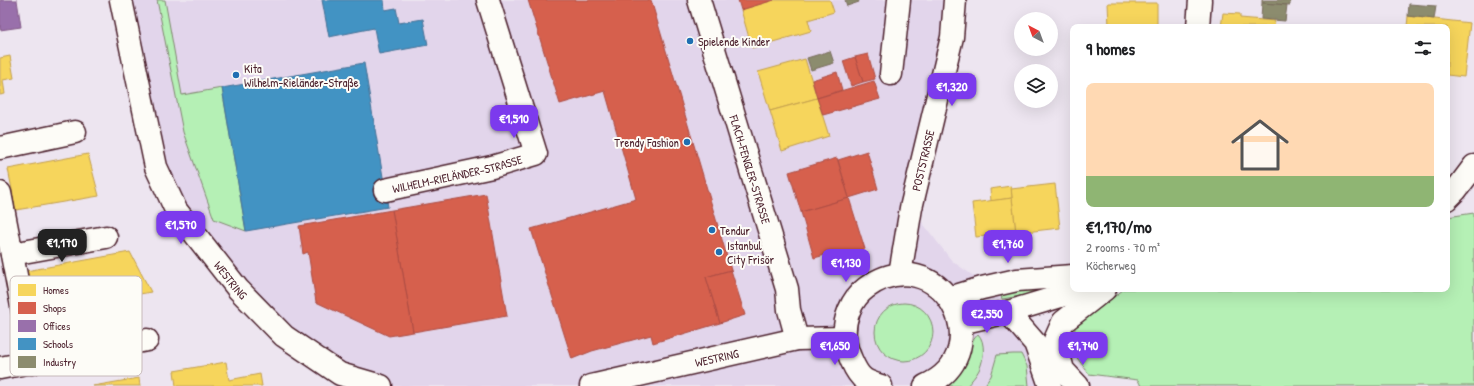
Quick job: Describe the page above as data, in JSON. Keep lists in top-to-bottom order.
{
  "streets": {
    "street": [
      "POSTSTRASSE",
      "FLACH-FENGLER-STRASSE",
      "WILHELM-RIELÄNDER-STRASSE",
      "WESTRING"
    ]
  },
  "crossings": [
    ["FLACH-FENGLER-STRASSE", "WESTRING"]
  ],
  "places": [
    "Spielende Kinder",
    "Kita Wilhelm-Rieländer-Straße",
    "Trendy Fashion",
    "Tendur",
    "Istanbul City Frisör"
  ],
  "legend": [
    "Homes",
    "Shops",
    "Offices",
    "Schools",
    "Industry"
  ],
  "north": "top left",
  "page": {
    "heading": "9 homes",
    "list": [
      {
        "name": "€1,170/mo",
        "note": "2 rooms · 70 m² · Köcherweg"
      }
    ],
    "price": [
      "€1,320",
      "€1,510",
      "€1,570",
      "€1,170",
      "€1,760",
      "€1,130",
      "€2,550",
      "€1,650",
      "€1,740"
    ]
  }
}
